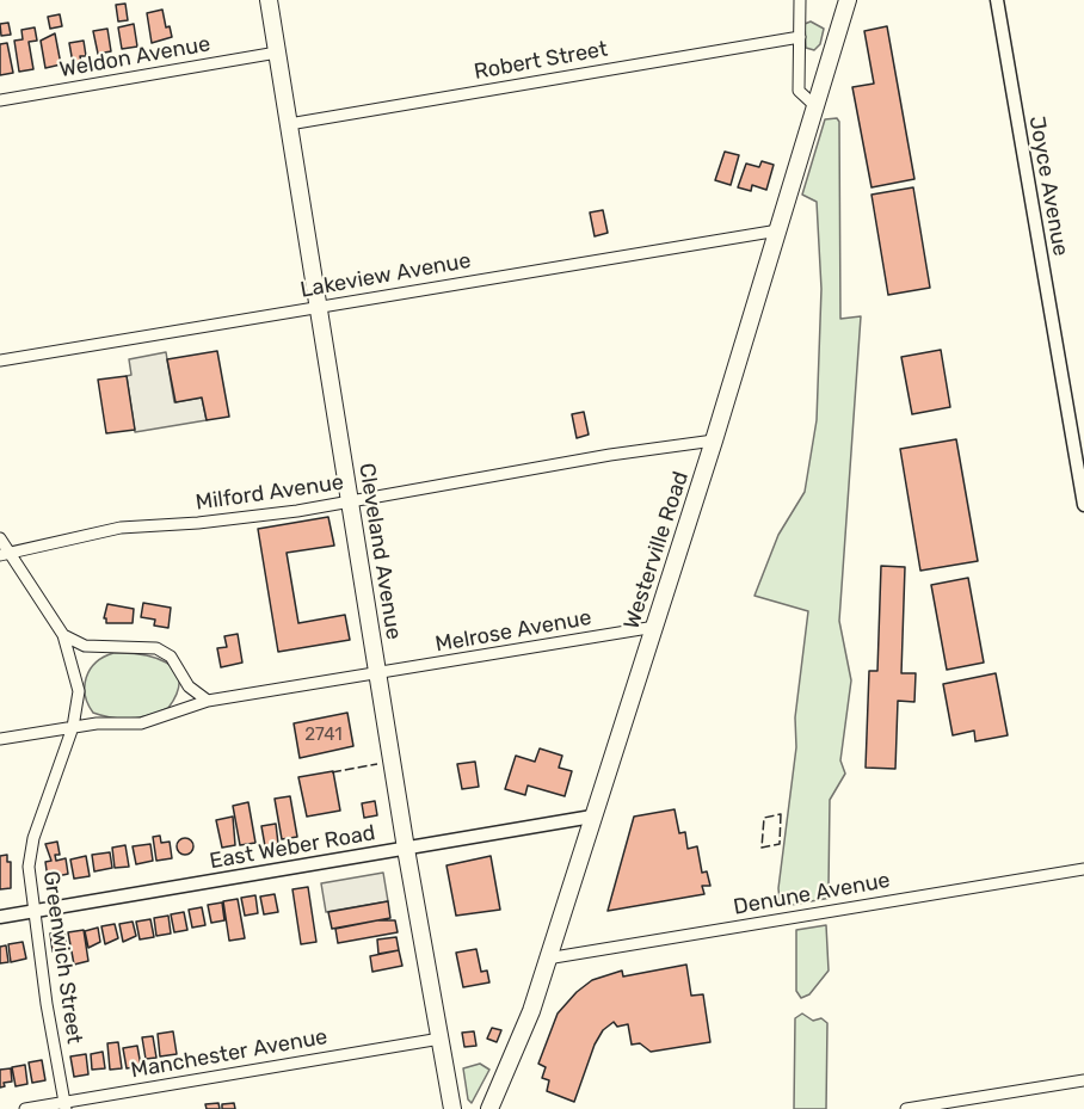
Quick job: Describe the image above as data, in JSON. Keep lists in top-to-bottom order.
{
  "streets": {
    "main road": ["Westerville Road", "Cleveland Avenue"],
    "street": [
      "Weldon Avenue",
      "Robert Street",
      "Joyce Avenue",
      "Lakeview Avenue",
      "Milford Avenue",
      "Melrose Avenue",
      "East Weber Road",
      "Denune Avenue",
      "Greenwich Street",
      "Manchester Avenue"
    ]
  },
  "crossings": [
    ["Weldon Avenue", "Cleveland Avenue"],
    ["Robert Street", "Cleveland Avenue"],
    ["Lakeview Avenue", "Westerville Road"],
    ["Lakeview Avenue", "Cleveland Avenue"],
    ["Milford Avenue", "Westerville Road"],
    ["Milford Avenue", "Cleveland Avenue"],
    ["Milford Avenue", "Greenwich Street"],
    ["Westerville Road", "Melrose Avenue"],
    ["Westerville Road", "East Weber Road"],
    ["Westerville Road", "Denune Avenue"],
    ["Cleveland Avenue", "Melrose Avenue"],
    ["Cleveland Avenue", "East Weber Road"],
    ["Cleveland Avenue", "Manchester Avenue"],
    ["Melrose Avenue", "Greenwich Street"],
    ["East Weber Road", "Greenwich Street"],
    ["Greenwich Street", "Manchester Avenue"]
  ],
  "house_numbers": ["2741"]
}
